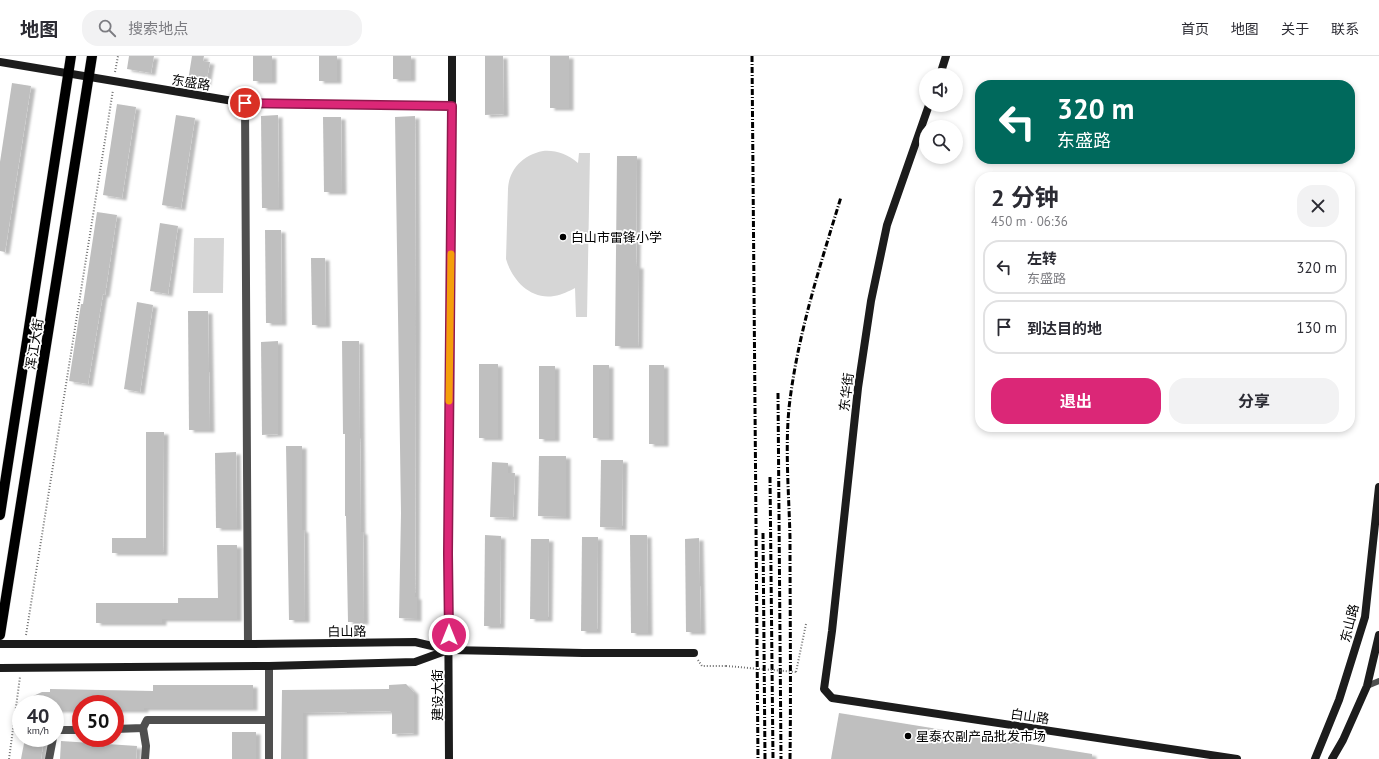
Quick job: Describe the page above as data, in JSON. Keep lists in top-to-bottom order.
{
  "streets": {
    "main road": ["浑江大街"],
    "street": [
      "东盛路",
      "东华街",
      "东山路",
      "白山路",
      "建设大街"
    ]
  },
  "crossings": [
    ["东盛路", "浑江大街"],
    ["东盛路", "建设大街"],
    ["东华街", "白山路"],
    ["白山路", "建设大街"]
  ],
  "places": ["白山市雷锋小学", "星泰农副产品批发市场"],
  "page": {
    "header": "地图",
    "search": "搜索地点",
    "nav": [
      "首页",
      "地图",
      "关于",
      "联系"
    ],
    "turn": ["320 m", "东盛路"],
    "heading": ["2 分钟", "450 m · 06:36"],
    "list": [
      {
        "name": "左转",
        "note": "东盛路",
        "value": "320 m"
      },
      {
        "name": "到达目的地",
        "value": "130 m"
      }
    ],
    "buttons": ["退出", "分享"],
    "speed": "40 km/h",
    "limit": "50"
  }
}
